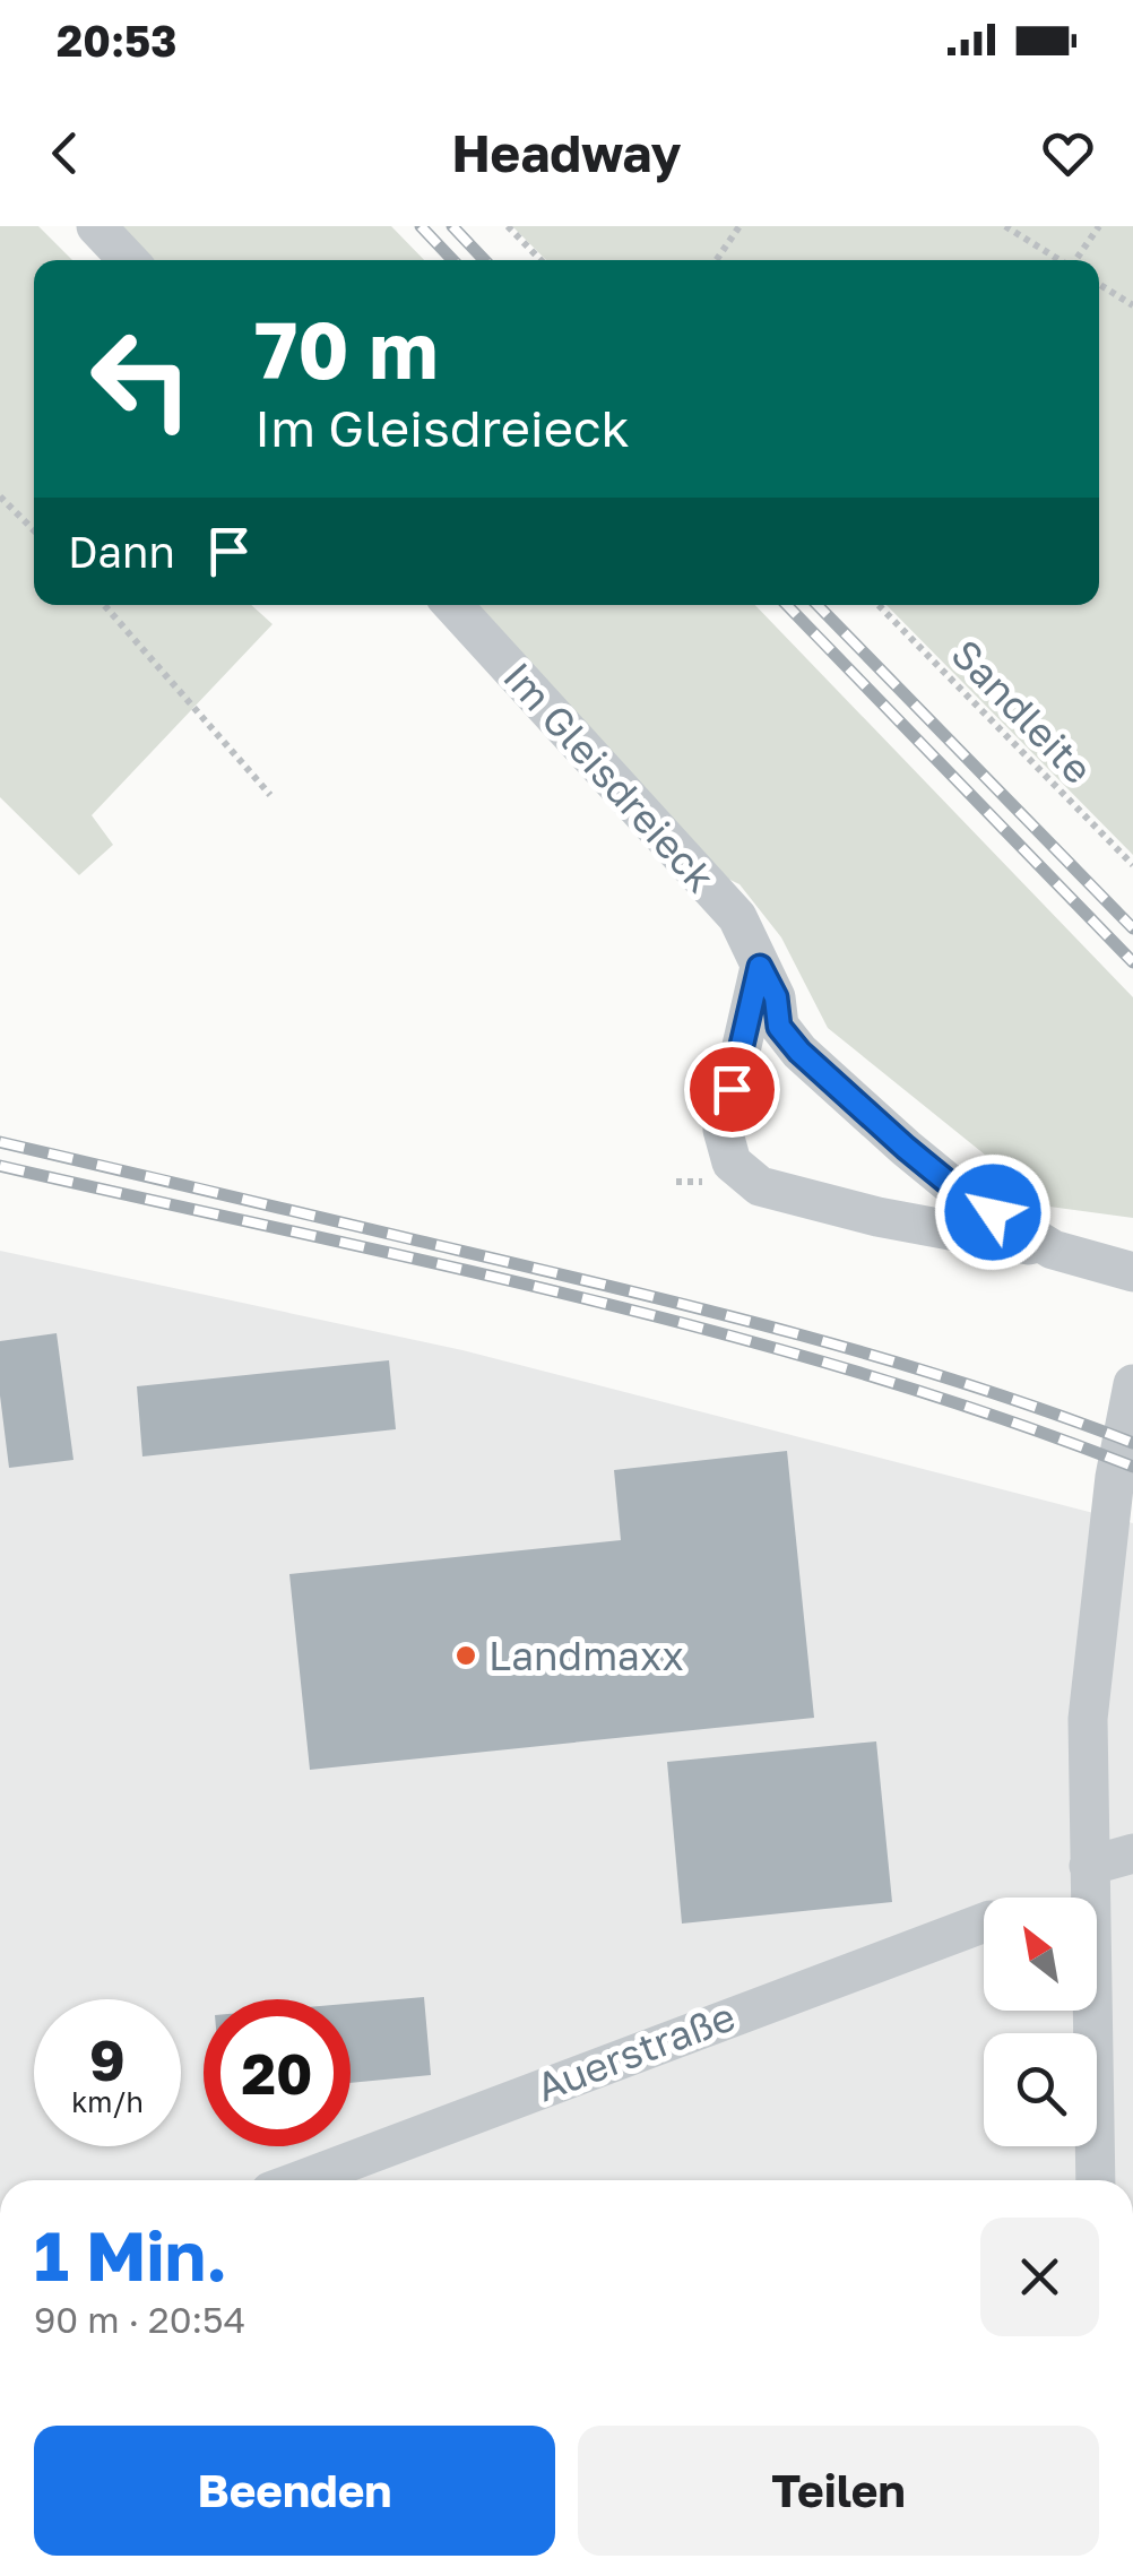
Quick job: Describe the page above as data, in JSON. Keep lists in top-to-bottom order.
{
  "streets": {
    "street": ["Im Gleisdreieck", "Auerstraße"],
    "path": ["Sandleite"]
  },
  "places": ["Landmaxx"],
  "north": "top left",
  "page": {
    "status": "20:53",
    "header": "Headway",
    "turn": ["70 m", "Im Gleisdreieck"],
    "then": "Dann",
    "speed": "9 km/h",
    "limit": "20",
    "heading": ["1 Min.", "90 m · 20:54"],
    "buttons": ["Beenden", "Teilen"]
  }
}
